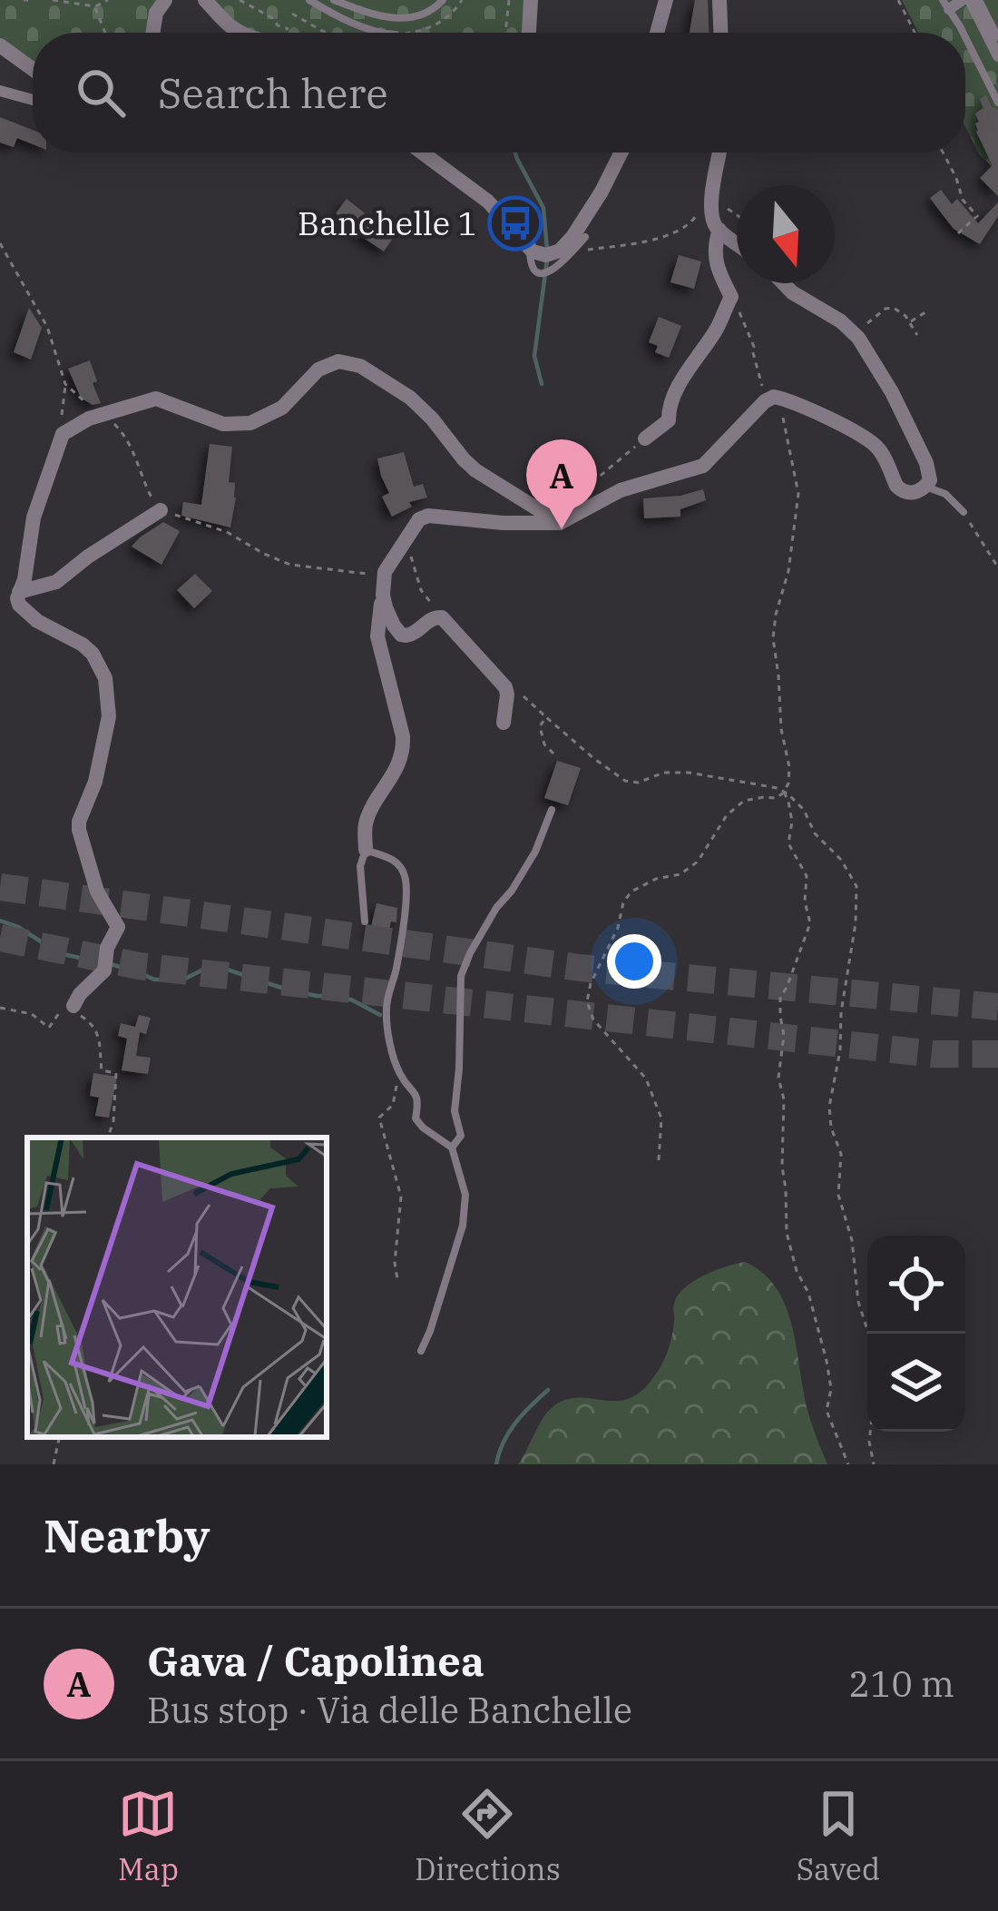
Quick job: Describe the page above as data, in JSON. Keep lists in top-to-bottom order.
{
  "places": {
    "bus stop": ["Banchelle 1"]
  },
  "north": "bottom",
  "page": {
    "search": "Search here",
    "pins": "A",
    "heading": "Nearby",
    "list": [
      {
        "mark": "A",
        "name": "Gava / Capolinea",
        "note": "Bus stop · Via delle Banchelle",
        "value": "210 m"
      }
    ],
    "nav": ["Map", "Directions", "Saved"]
  }
}
